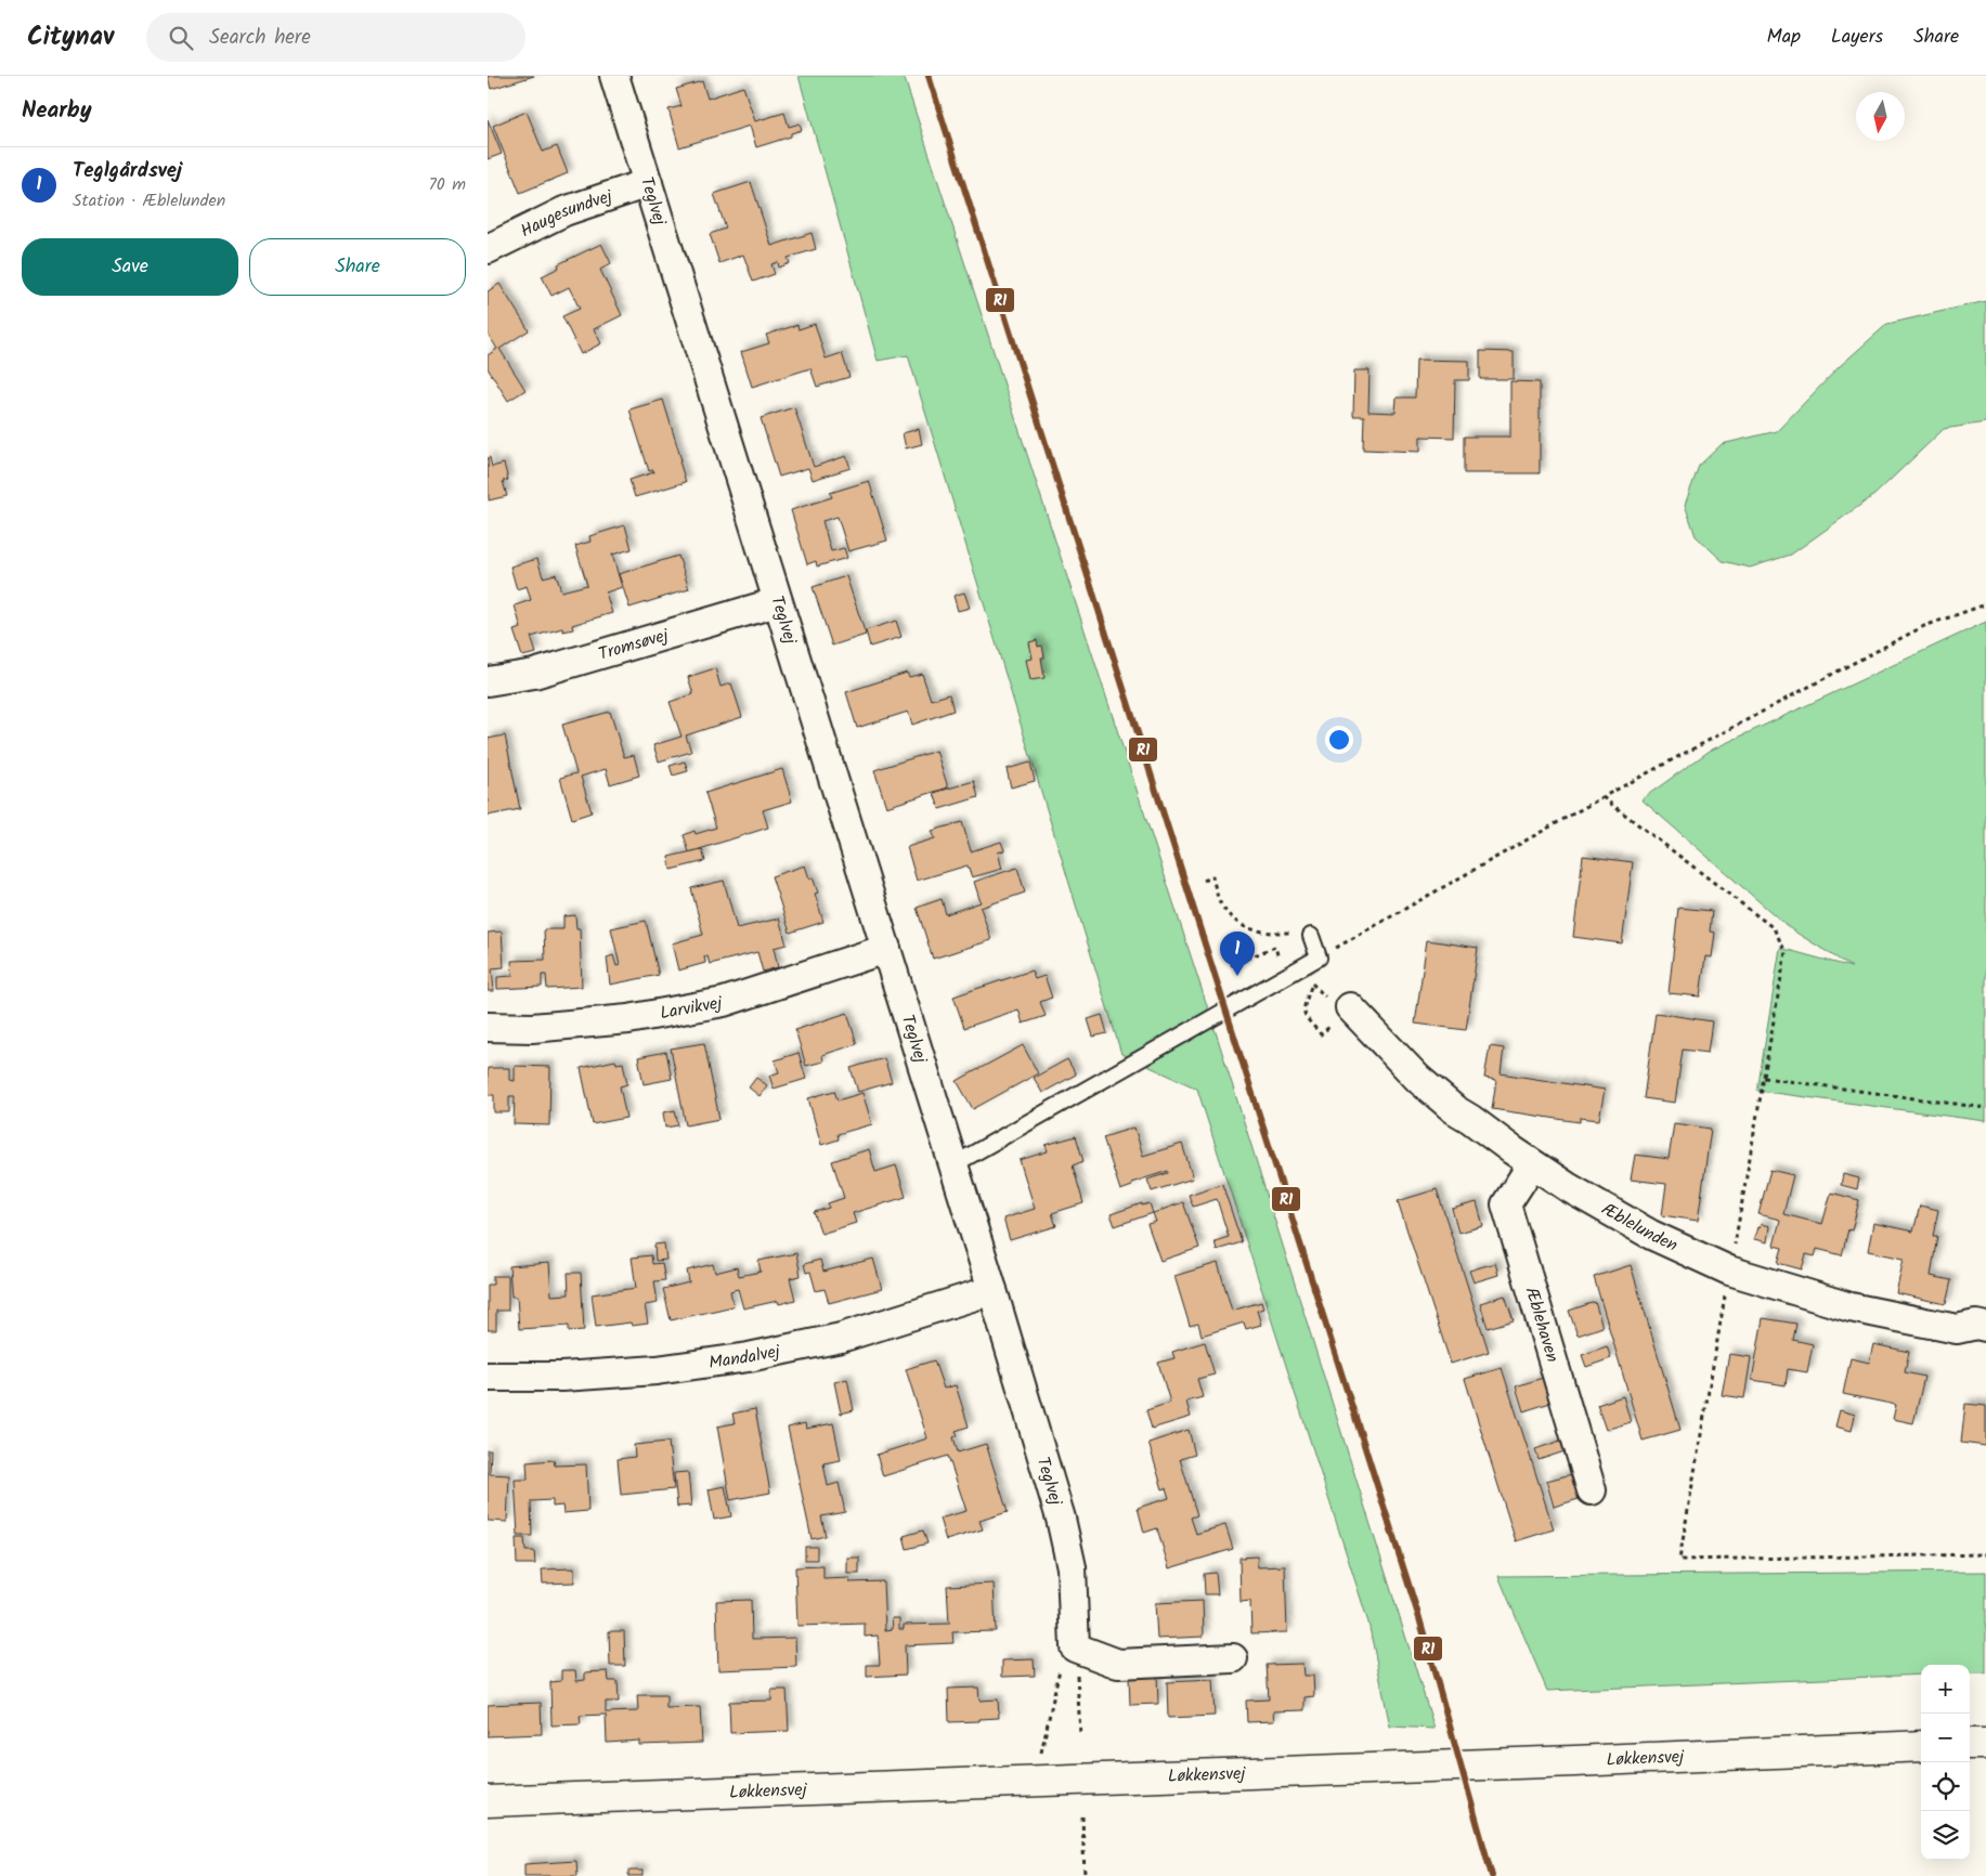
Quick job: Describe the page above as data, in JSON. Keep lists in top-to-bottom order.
{
  "streets": {
    "main road": ["Løkkensvej"],
    "street": [
      "Teglvej",
      "Haugesundvej",
      "Tromsøvej",
      "Larvikvej",
      "Æblelunden",
      "Æblehaven",
      "Mandalvej"
    ]
  },
  "crossings": [
    ["Teglvej", "Haugesundvej"],
    ["Teglvej", "Tromsøvej"],
    ["Teglvej", "Larvikvej"],
    ["Teglvej", "Mandalvej"],
    ["Æblelunden", "Æblehaven"]
  ],
  "lines": ["transit line R1"],
  "north": "bottom",
  "page": {
    "header": "Citynav",
    "search": "Search here",
    "nav": ["Map", "Layers", "Share"],
    "heading": "Nearby",
    "list": [
      {
        "mark": "1",
        "name": "Teglgårdsvej",
        "note": "Station · Æblelunden",
        "value": "70 m"
      }
    ],
    "buttons": ["Save", "Share"],
    "pins": "1",
    "map_buttons": ["+", "−"]
  }
}
